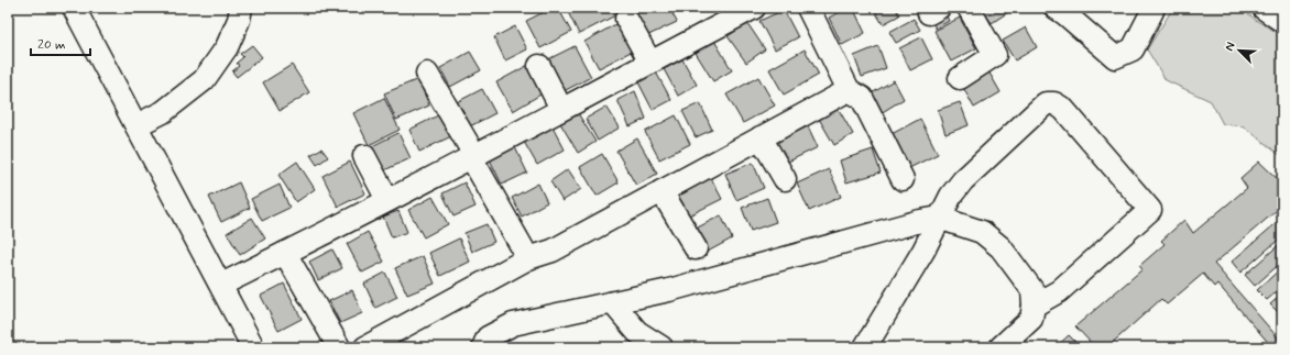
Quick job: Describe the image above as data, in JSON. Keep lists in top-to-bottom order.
{
  "scale_bar": "20 m",
  "north": "top left"
}
